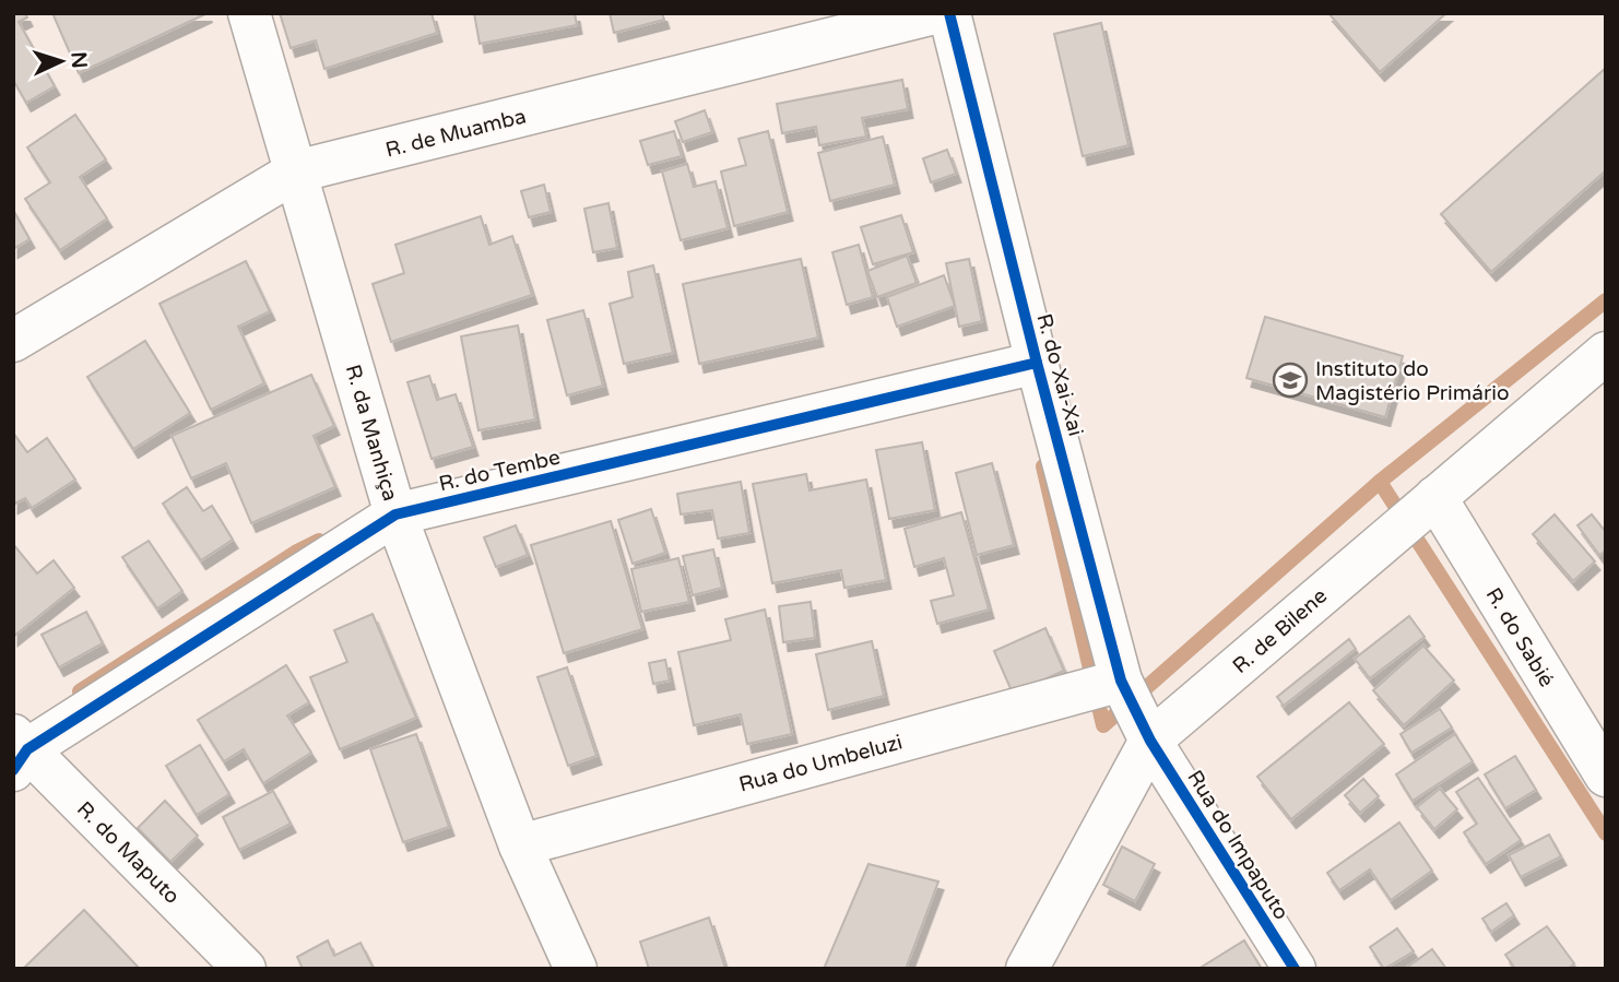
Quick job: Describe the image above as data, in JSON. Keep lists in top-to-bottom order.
{
  "streets": {
    "street": [
      "R. de Muamba",
      "R. do Xai-Xai",
      "R. da Manhiça",
      "R. do Tembe",
      "R. de Bilene",
      "R. do Sabié",
      "Rua do Umbeluzi",
      "Rua do Impaputo",
      "R. do Maputo"
    ]
  },
  "crossings": [
    ["R. de Muamba", "R. da Manhiça"],
    ["R. do Xai-Xai", "R. do Tembe"],
    ["R. do Xai-Xai", "R. de Bilene"],
    ["R. do Xai-Xai", "Rua do Umbeluzi"],
    ["R. do Xai-Xai", "Rua do Impaputo"],
    ["R. da Manhiça", "R. do Tembe"],
    ["R. da Manhiça", "Rua do Umbeluzi"],
    ["R. do Tembe", "R. do Maputo"],
    ["R. de Bilene", "R. do Sabié"],
    ["R. de Bilene", "Rua do Impaputo"]
  ],
  "places": {
    "school or university": ["Instituto do Magistério Primário"]
  },
  "north": "right"
}
